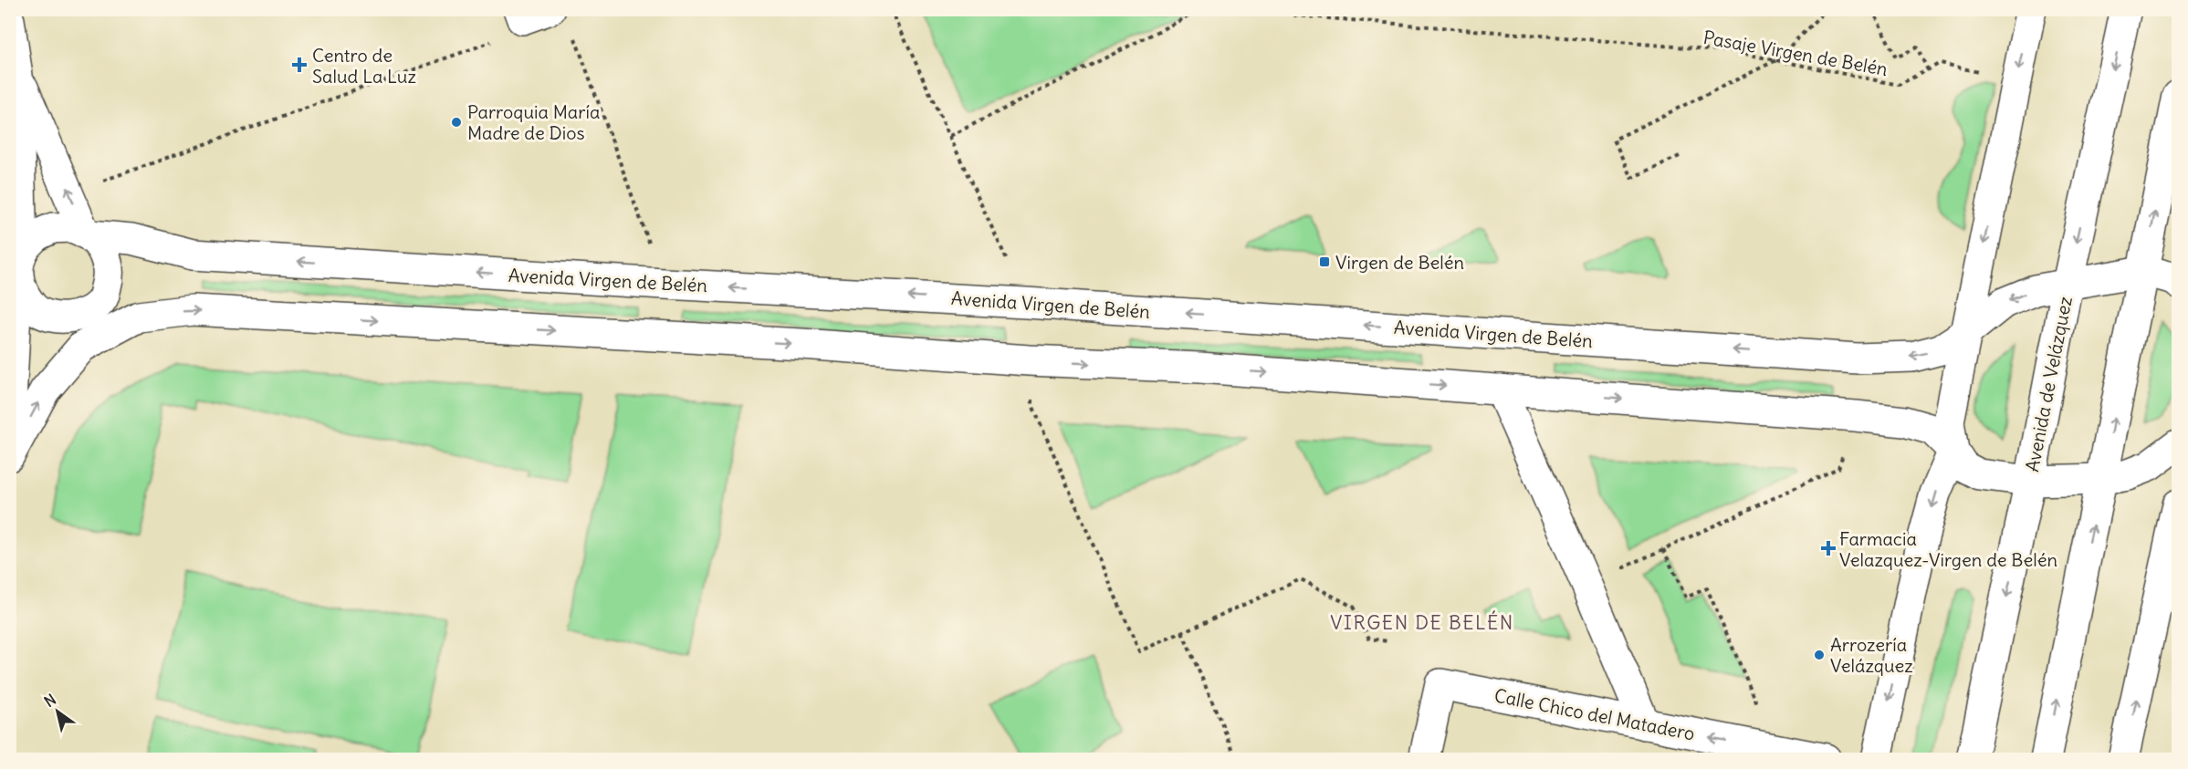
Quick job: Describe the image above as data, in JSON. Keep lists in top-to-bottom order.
{
  "streets": {
    "street": ["Avenida Virgen de Belén", "Avenida de Velázquez", "Calle Chico del Matadero"],
    "path": ["Pasaje Virgen de Belén"]
  },
  "crossings": [
    ["Avenida Virgen de Belén", "Avenida de Velázquez"]
  ],
  "districts": ["VIRGEN DE BELÉN"],
  "places": {
    "health": ["Centro de Salud La Luz", "Farmacia Velazquez-Virgen de Belén"],
    "other": ["Parroquia María Madre de Dios", "Arrozería Velázquez"],
    "transit": ["Virgen de Belén"]
  },
  "north": "top left"
}
